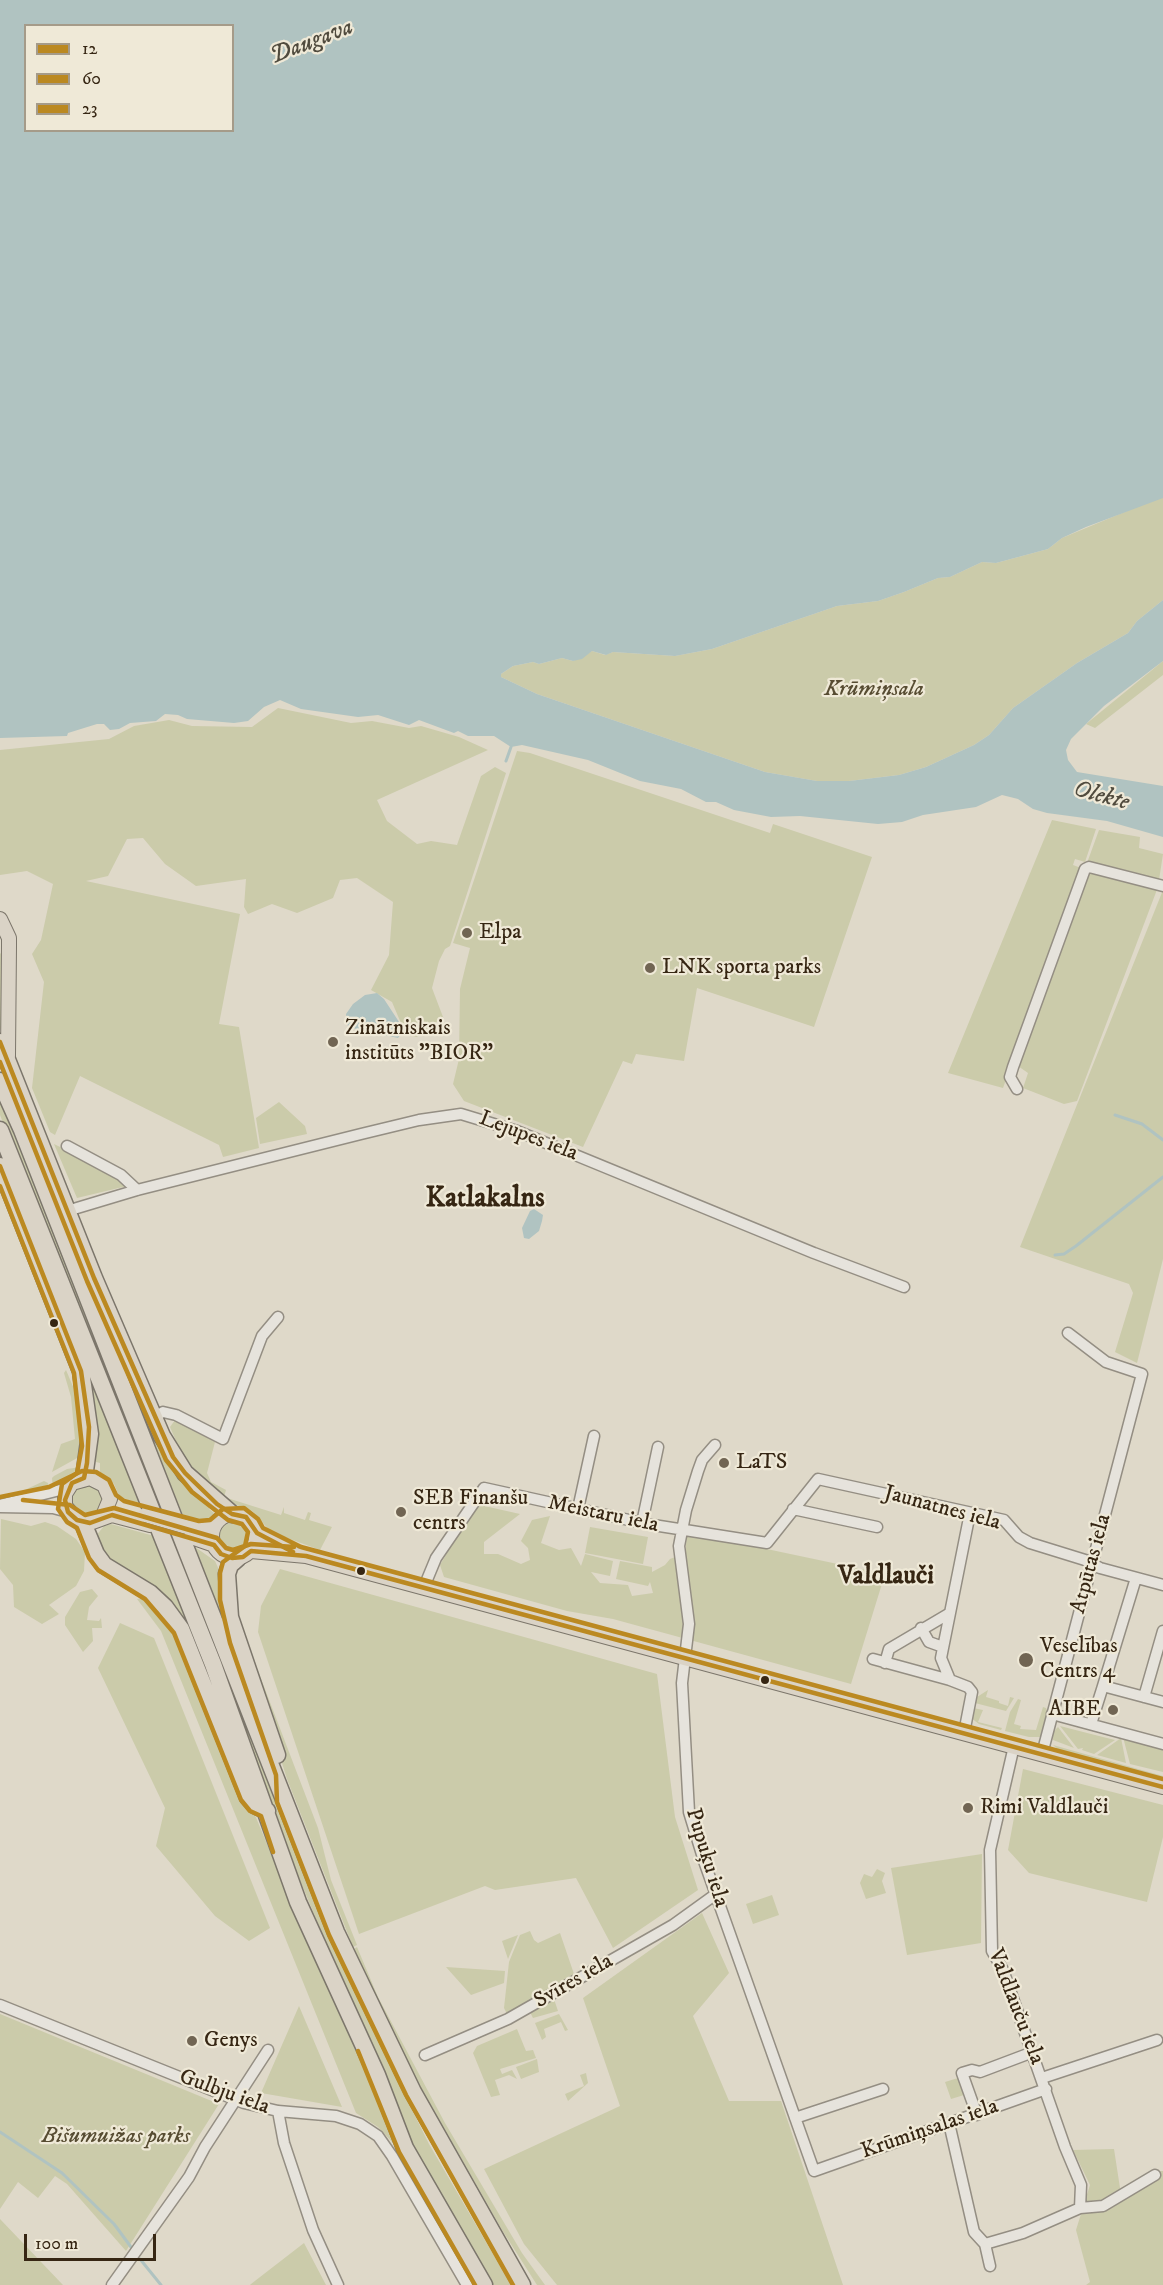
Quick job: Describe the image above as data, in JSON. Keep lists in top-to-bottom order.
{
  "streets": {
    "street": [
      "Lejupes iela",
      "Jaunatnes iela",
      "Meistaru iela",
      "Atpūtas iela",
      "Pupuķu iela",
      "Svīres iela",
      "Valdlauču iela",
      "Gulbju iela",
      "Krūmiņsalas iela"
    ]
  },
  "crossings": [
    ["Jaunatnes iela", "Meistaru iela"],
    ["Jaunatnes iela", "Atpūtas iela"],
    ["Meistaru iela", "Pupuķu iela"],
    ["Pupuķu iela", "Svīres iela"],
    ["Pupuķu iela", "Krūmiņsalas iela"],
    ["Valdlauču iela", "Krūmiņsalas iela"]
  ],
  "districts": ["Katlakalns", "Valdlauči"],
  "water": ["Daugava", "Olekte"],
  "parks": ["Krūmiņsala", "Bišumuižas parks"],
  "places": [
    "Elpa",
    "LNK sporta parks",
    "Zinātniskais institūts \"BIOR\"",
    "LaTS",
    "SEB Finanšu centrs",
    "Veselības Centrs 4",
    "AIBE",
    "Rimi Valdlauči",
    "Genys"
  ],
  "lines": ["transit line 12", "transit line 60", "transit line 23"],
  "legend": ["12", "60", "23"],
  "scale_bar": "100 m"
}
